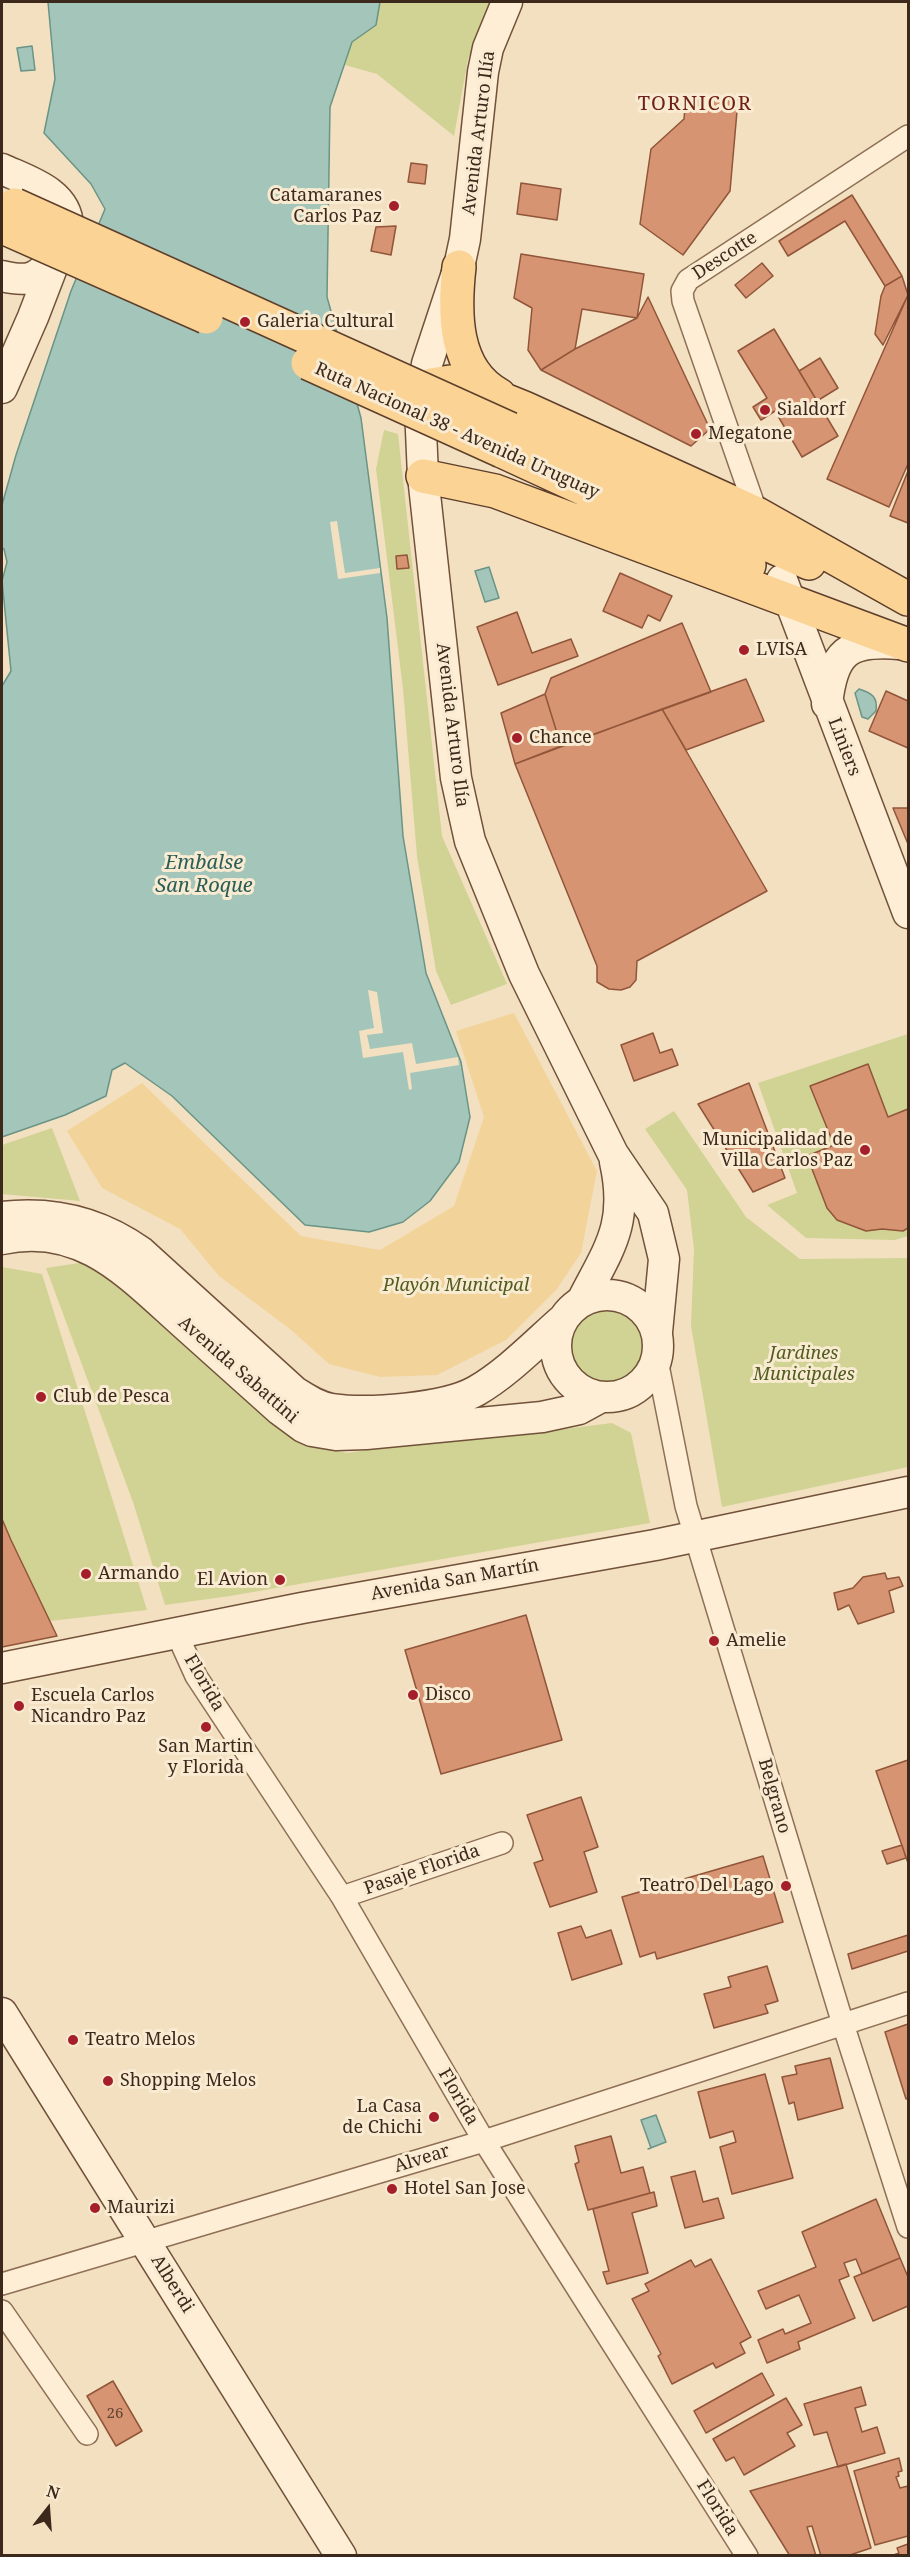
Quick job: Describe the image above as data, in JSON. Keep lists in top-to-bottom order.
{
  "streets": {
    "main road": [
      "Avenida Arturo Ilía",
      "Ruta Nacional 38 - Avenida Uruguay",
      "Liniers",
      "Avenida Sabattini",
      "Avenida San Martín",
      "Alberdi"
    ],
    "street": [
      "Descotte",
      "Florida",
      "Belgrano",
      "Pasaje Florida",
      "Alvear"
    ]
  },
  "crossings": [
    ["Ruta Nacional 38 - Avenida Uruguay", "Liniers"],
    ["Avenida Sabattini", "Belgrano"],
    ["Avenida San Martín", "Florida"],
    ["Avenida San Martín", "Belgrano"],
    ["Florida", "Pasaje Florida"],
    ["Florida", "Alvear"],
    ["Belgrano", "Alvear"],
    ["Alvear", "Alberdi"]
  ],
  "districts": ["TORNICOR"],
  "water": ["Embalse San Roque"],
  "parks": ["Playón Municipal", "Jardines Municipales"],
  "places": [
    "Catamaranes Carlos Paz",
    "Galeria Cultural",
    "Sialdorf",
    "Megatone",
    "LVISA",
    "Chance",
    "Municipalidad de Villa Carlos Paz",
    "Club de Pesca",
    "Armando",
    "El Avion",
    "Amelie",
    "Disco",
    "Escuela Carlos Nicandro Paz",
    "San Martin y Florida",
    "Teatro Del Lago",
    "Teatro Melos",
    "Shopping Melos",
    "La Casa de Chichi",
    "Hotel San Jose",
    "Maurizi"
  ],
  "house_numbers": ["26"],
  "north": "top"
}
